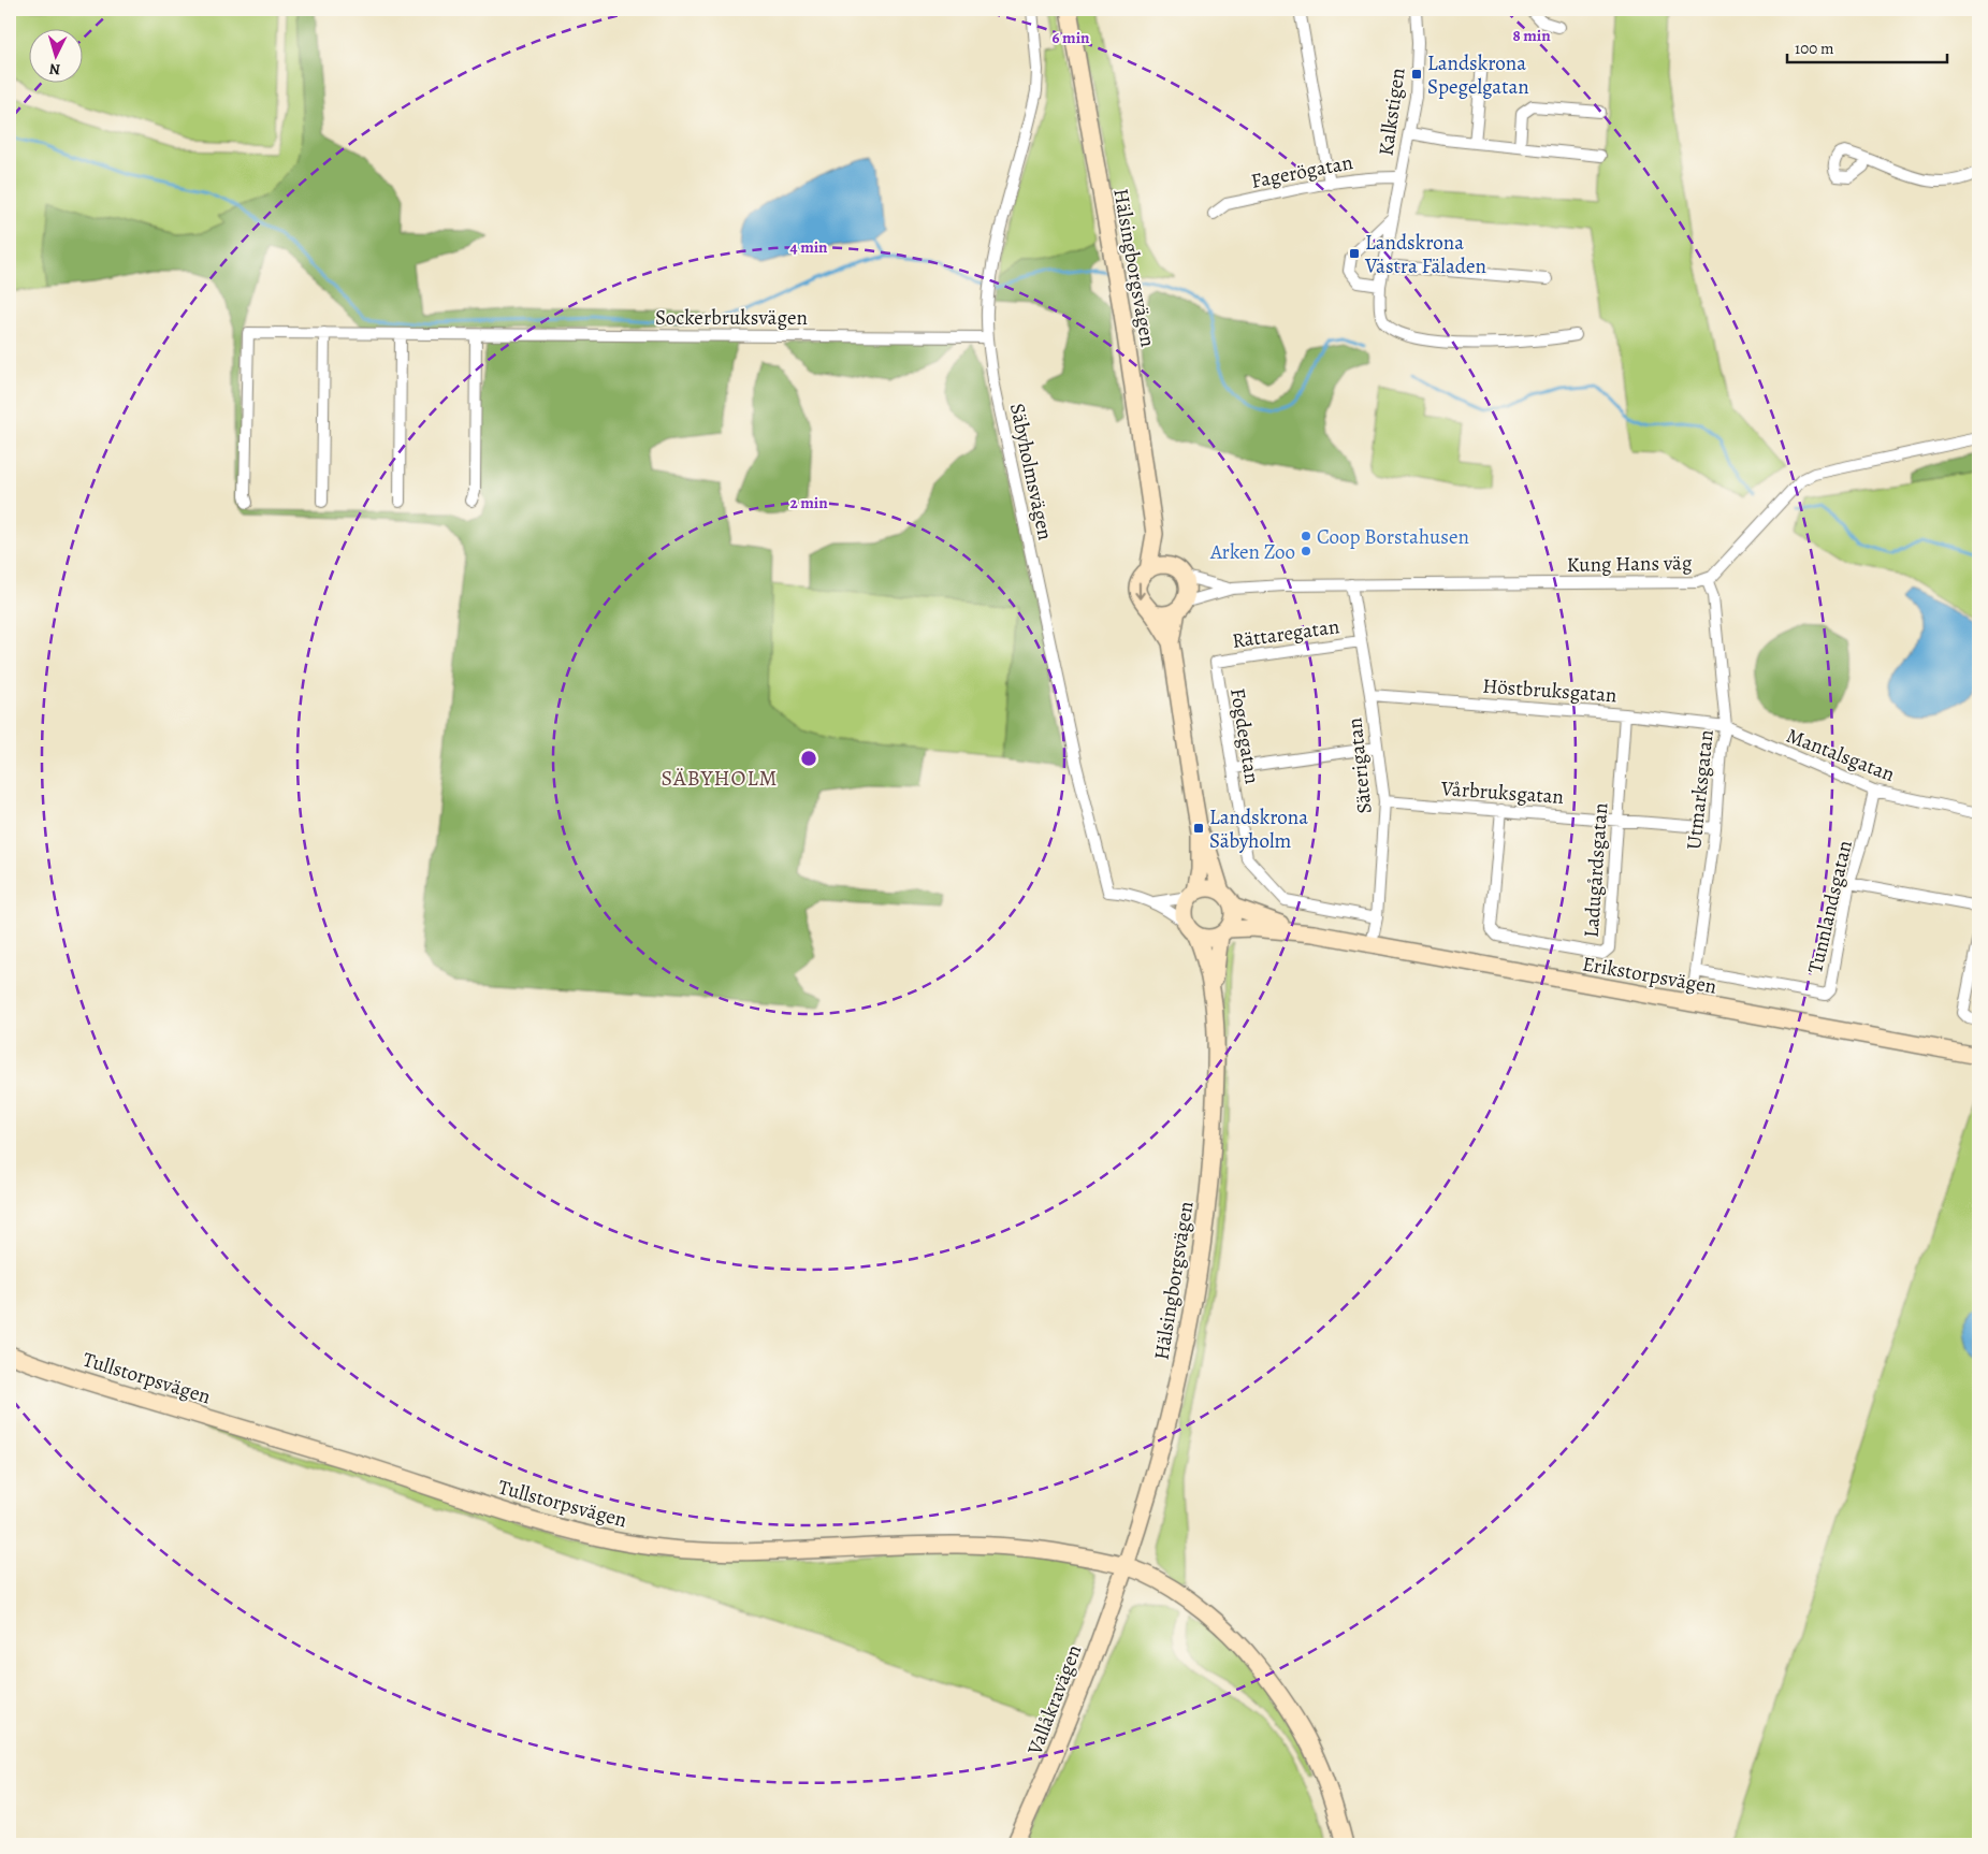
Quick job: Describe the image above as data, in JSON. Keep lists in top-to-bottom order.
{
  "streets": {
    "main road": [
      "Hälsingborgsvägen",
      "Erikstorpsvägen",
      "Tullstorpsvägen",
      "Vallåkravägen"
    ],
    "street": [
      "Kalkstigen",
      "Fagerögatan",
      "Sockerbruksvägen",
      "Säbyholmsvägen",
      "Kung Hans väg",
      "Rättaregatan",
      "Höstbruksgatan",
      "Fogdegatan",
      "Mantalsgatan",
      "Säterigatan",
      "Utmarksgatan",
      "Vårbruksgatan",
      "Ladugårdsgatan",
      "Tunnlandsgatan"
    ]
  },
  "crossings": [
    ["Kalkstigen", "Fagerögatan"],
    ["Hälsingborgsvägen", "Säbyholmsvägen"],
    ["Hälsingborgsvägen", "Kung Hans väg"],
    ["Hälsingborgsvägen", "Erikstorpsvägen"],
    ["Hälsingborgsvägen", "Tullstorpsvägen"],
    ["Hälsingborgsvägen", "Vallåkravägen"],
    ["Sockerbruksvägen", "Säbyholmsvägen"],
    ["Säbyholmsvägen", "Erikstorpsvägen"],
    ["Kung Hans väg", "Säterigatan"],
    ["Kung Hans väg", "Utmarksgatan"],
    ["Rättaregatan", "Fogdegatan"],
    ["Rättaregatan", "Säterigatan"],
    ["Höstbruksgatan", "Mantalsgatan"],
    ["Höstbruksgatan", "Säterigatan"],
    ["Höstbruksgatan", "Utmarksgatan"],
    ["Höstbruksgatan", "Ladugårdsgatan"],
    ["Fogdegatan", "Säterigatan"],
    ["Mantalsgatan", "Utmarksgatan"],
    ["Mantalsgatan", "Tunnlandsgatan"],
    ["Säterigatan", "Vårbruksgatan"],
    ["Säterigatan", "Erikstorpsvägen"],
    ["Utmarksgatan", "Vårbruksgatan"],
    ["Utmarksgatan", "Tunnlandsgatan"],
    ["Utmarksgatan", "Erikstorpsvägen"],
    ["Vårbruksgatan", "Ladugårdsgatan"],
    ["Tullstorpsvägen", "Vallåkravägen"]
  ],
  "districts": ["SÄBYHOLM"],
  "places": {
    "transit": ["Landskrona Spegelgatan", "Landskrona Västra Fäladen", "Landskrona Säbyholm"],
    "other": ["Coop Borstahusen", "Arken Zoo"]
  },
  "scale_bar": "100 m",
  "north": "bottom",
  "rings": [
    "8 min",
    "6 min",
    "4 min",
    "2 min"
  ]
}
